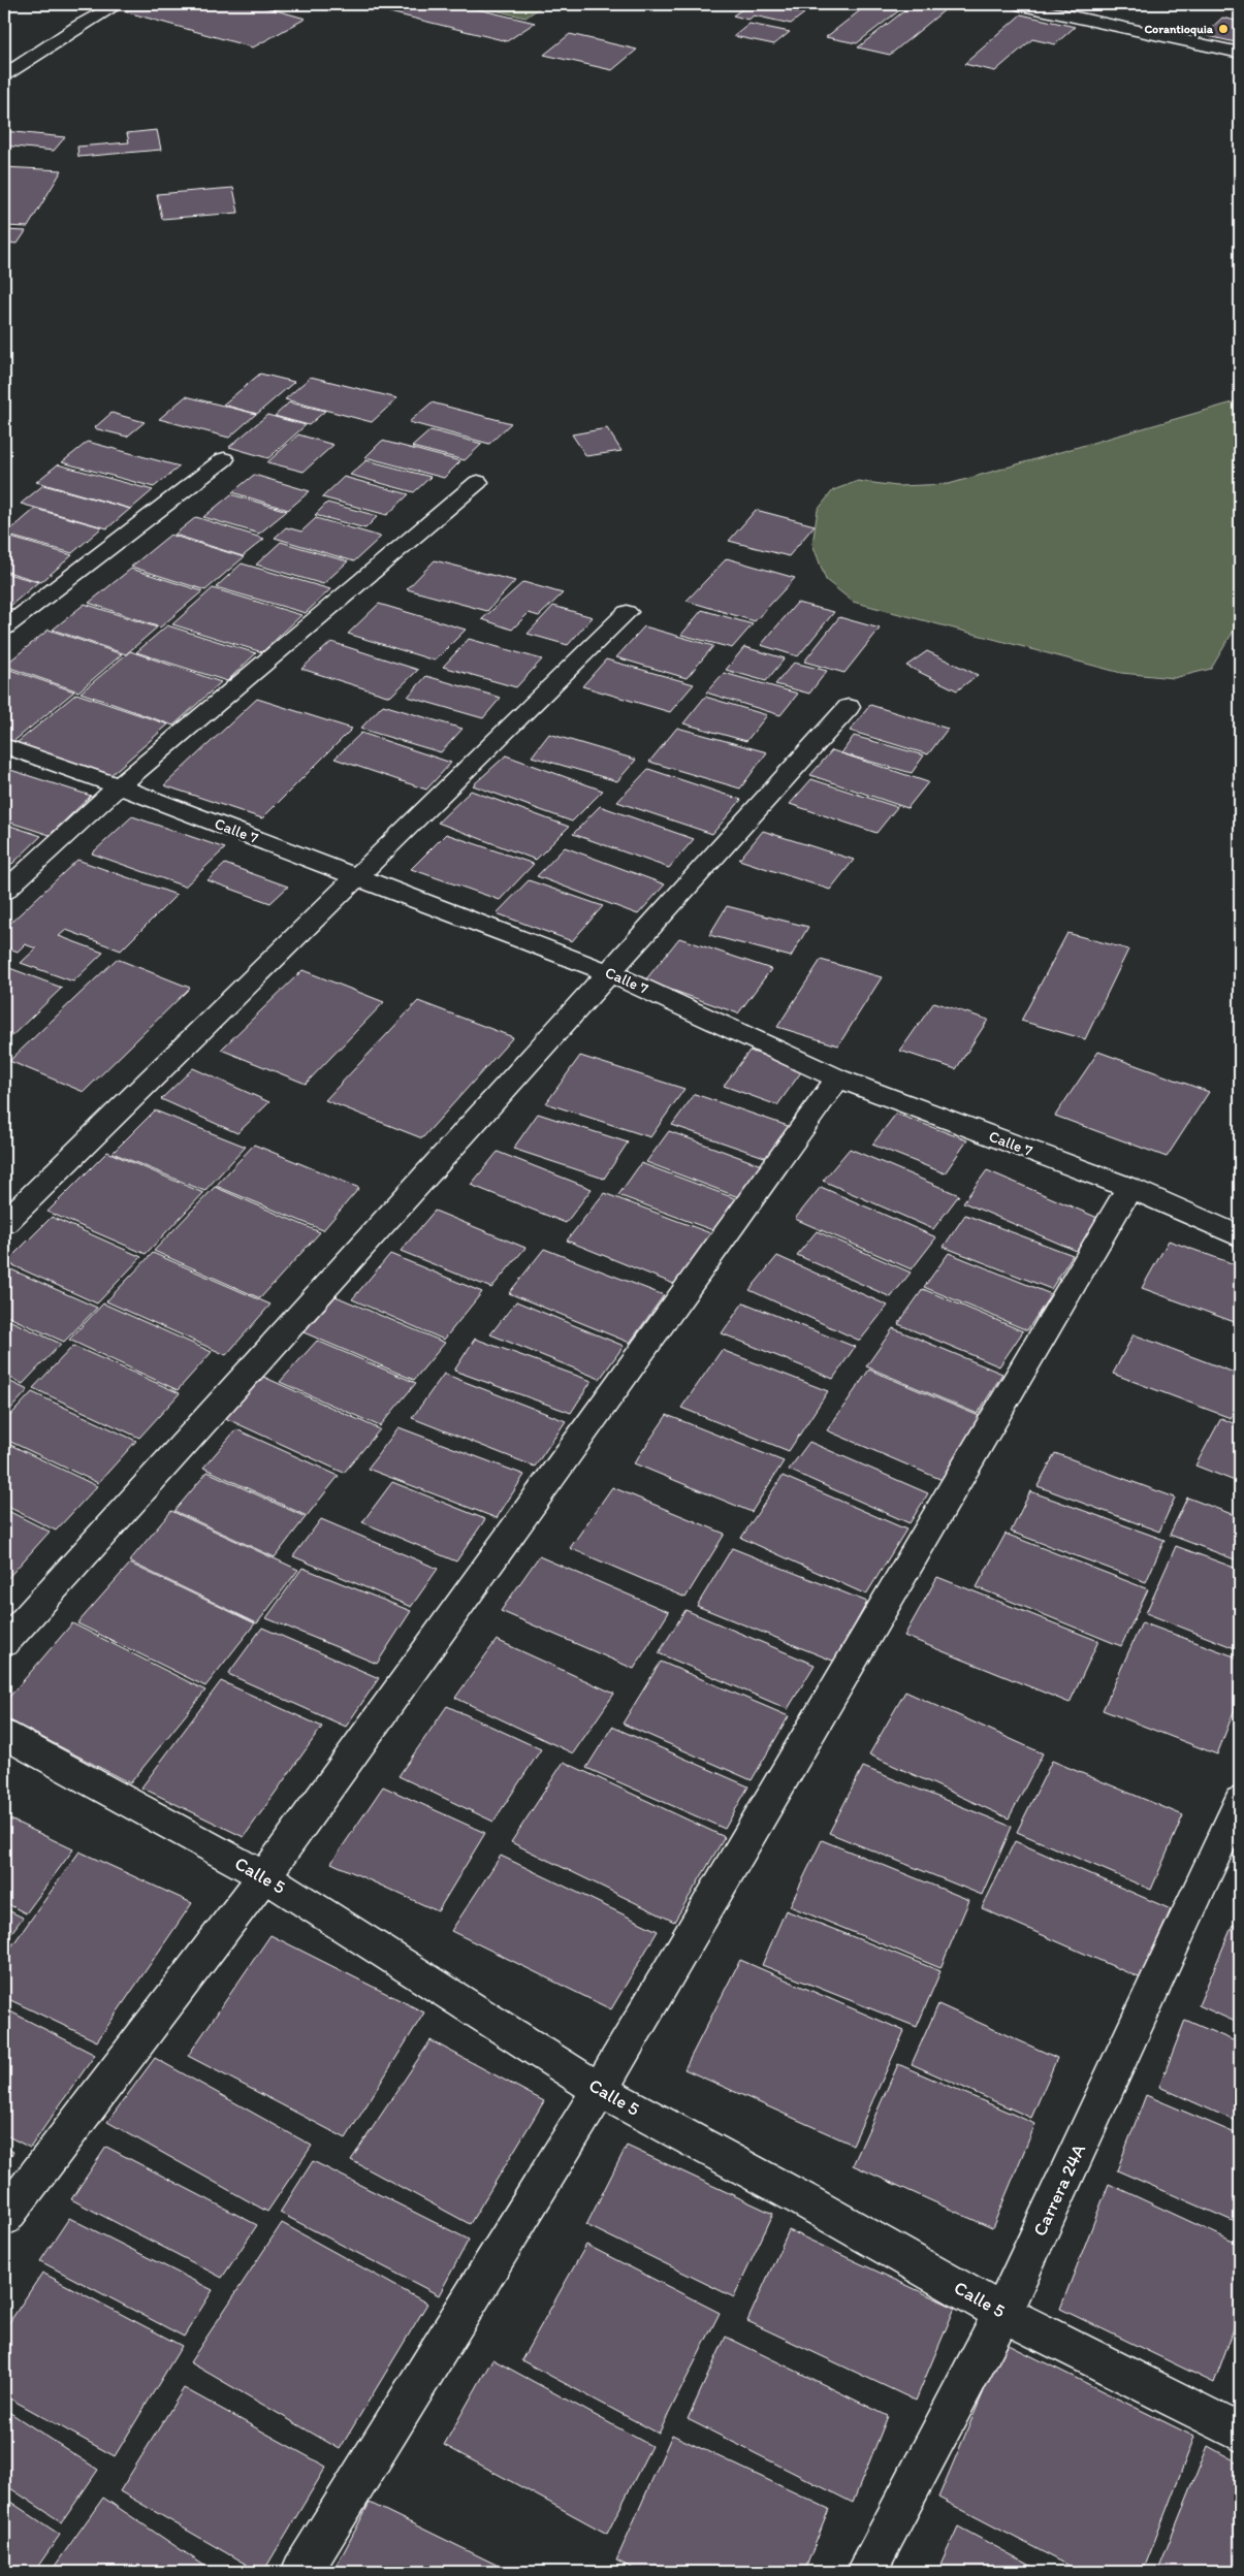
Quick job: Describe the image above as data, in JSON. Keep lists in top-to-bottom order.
{
  "streets": {
    "street": ["Calle 7", "Calle 5", "Carrera 24A"]
  },
  "crossings": [
    ["Calle 5", "Carrera 24A"]
  ],
  "places": ["Corantioquia"]
}
